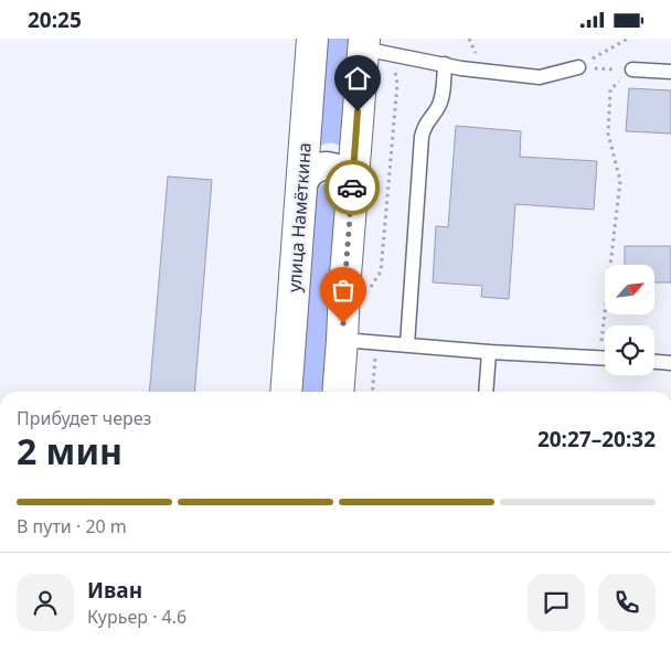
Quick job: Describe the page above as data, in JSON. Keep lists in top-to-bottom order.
{
  "streets": {
    "street": ["улица Намёткина"]
  },
  "north": "top right",
  "page": {
    "status": "20:25",
    "heading": ["2 мин", "Прибудет через", "20:27–20:32"],
    "panel": ["Иван", "Курьер · 4.6"],
    "bar": "В пути · 20 m"
  }
}
